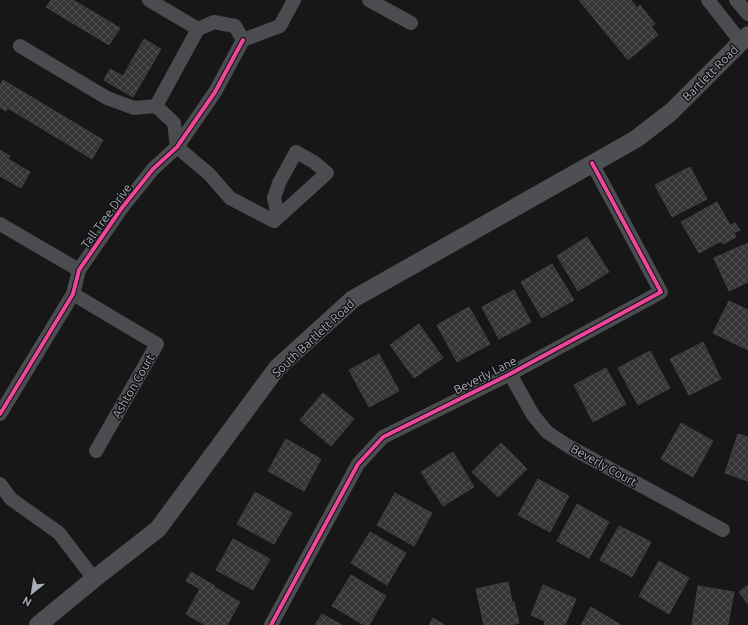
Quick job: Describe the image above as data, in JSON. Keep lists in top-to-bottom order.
{
  "streets": {
    "main road": ["Bartlett Road", "South Bartlett Road"],
    "street": [
      "Tall Tree Drive",
      "Beverly Lane",
      "Ashton Court",
      "Beverly Court"
    ]
  },
  "crossings": [
    ["Bartlett Road", "South Bartlett Road"],
    ["Tall Tree Drive", "Ashton Court"],
    ["South Bartlett Road", "Beverly Lane"],
    ["Beverly Lane", "Beverly Court"]
  ],
  "north": "bottom left"
}
